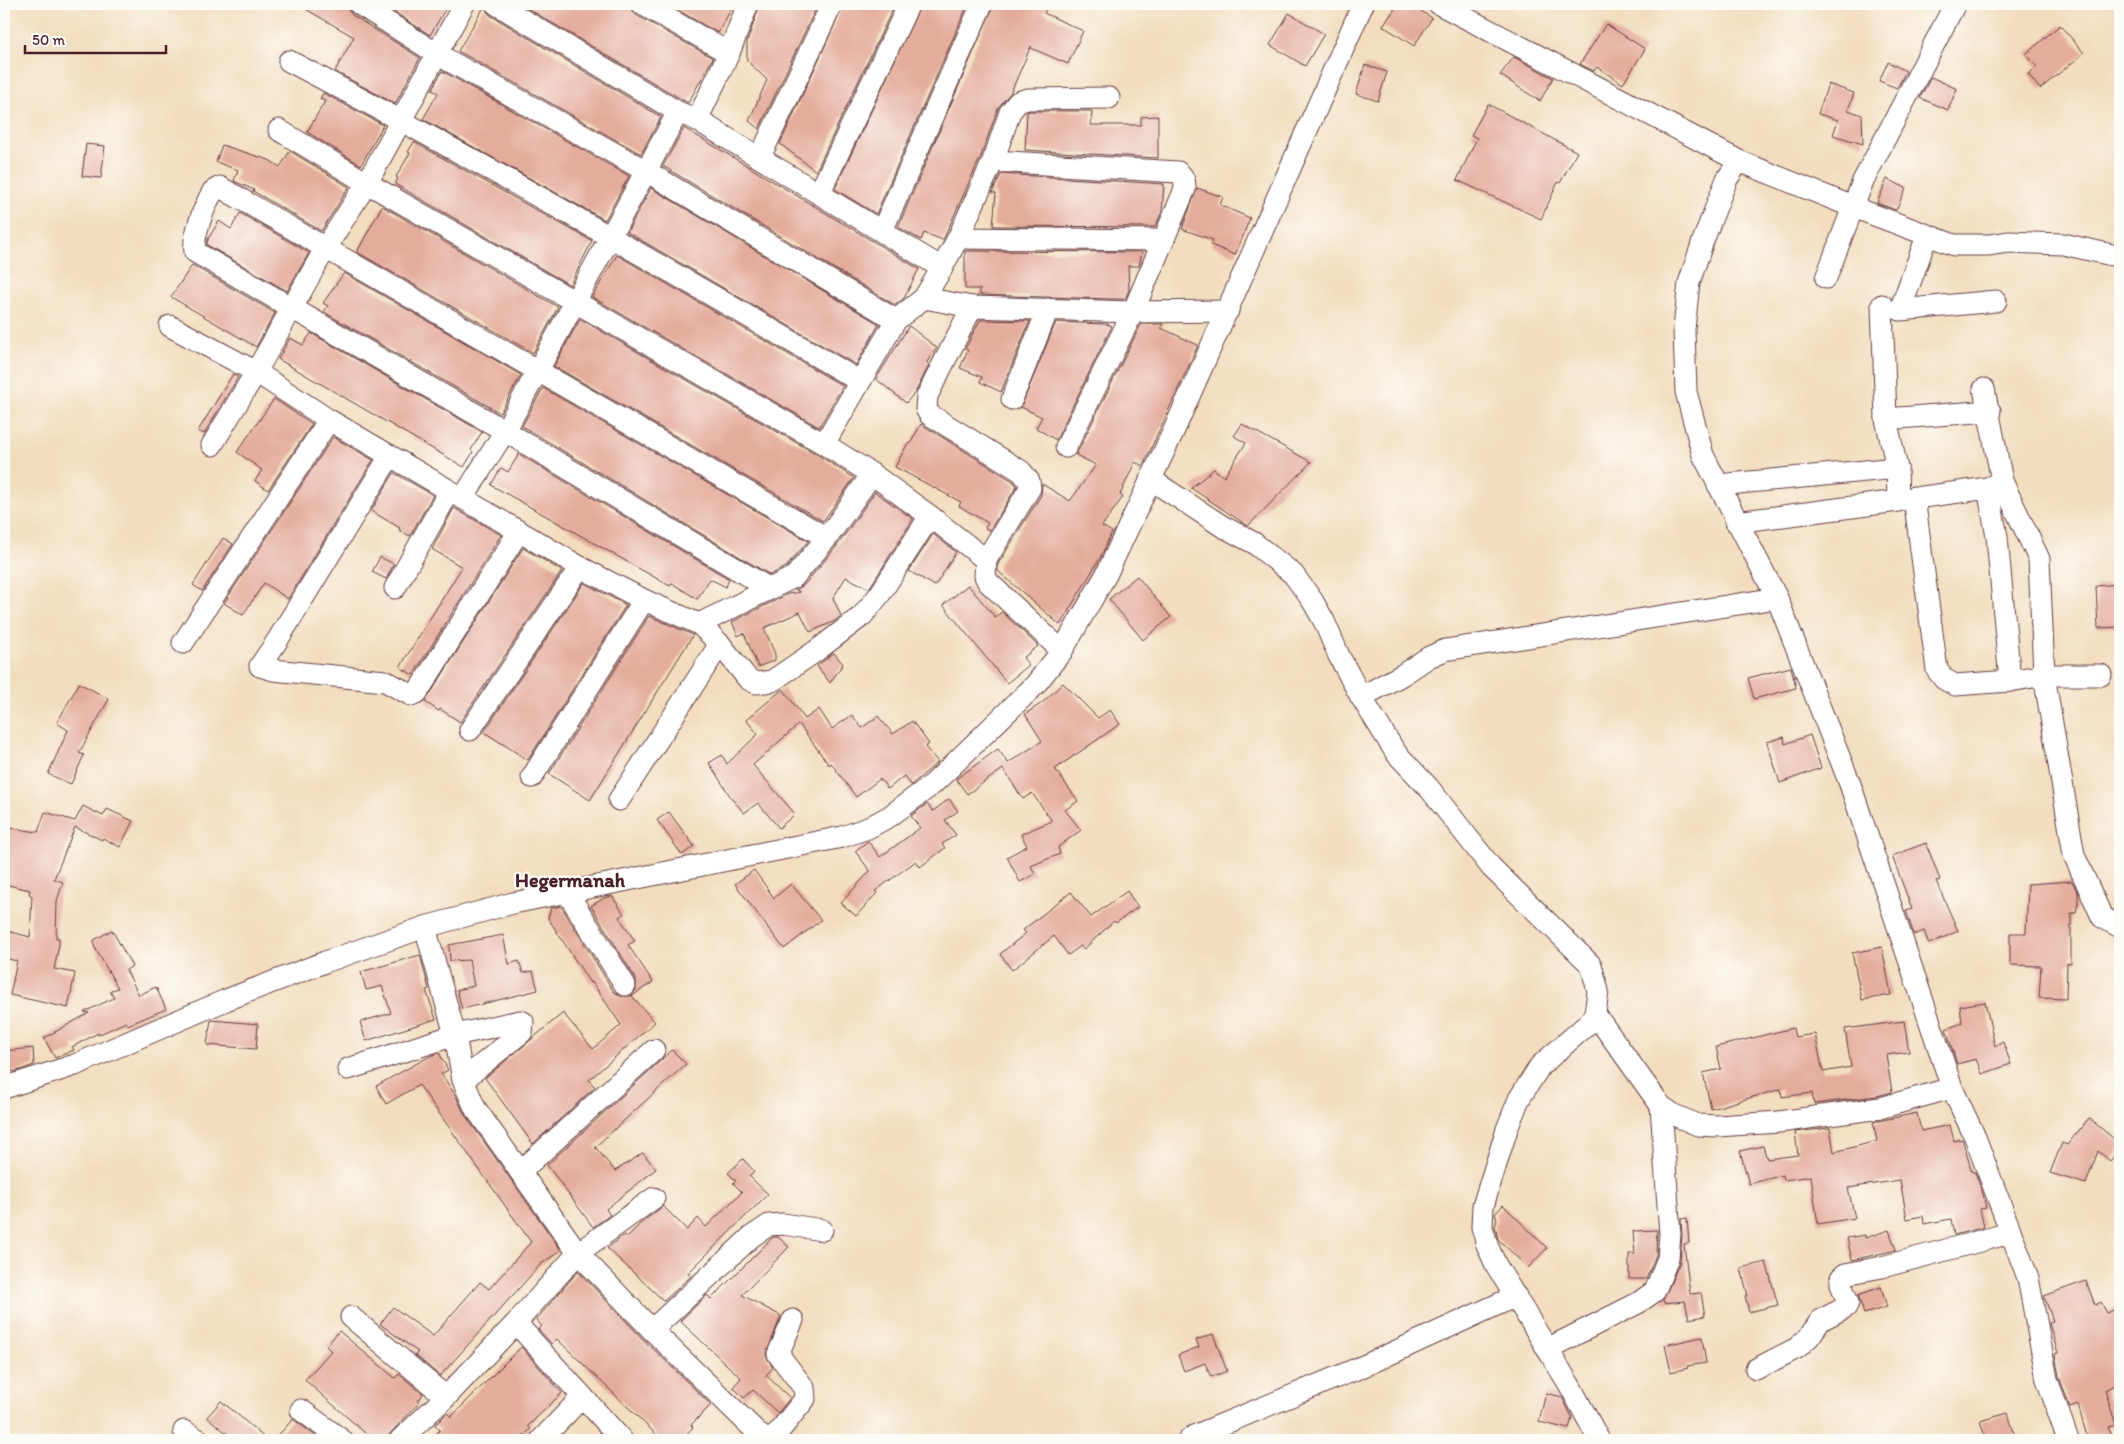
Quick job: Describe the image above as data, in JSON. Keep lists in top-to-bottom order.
{
  "districts": ["Hegermanah"],
  "scale_bar": "50 m"
}
